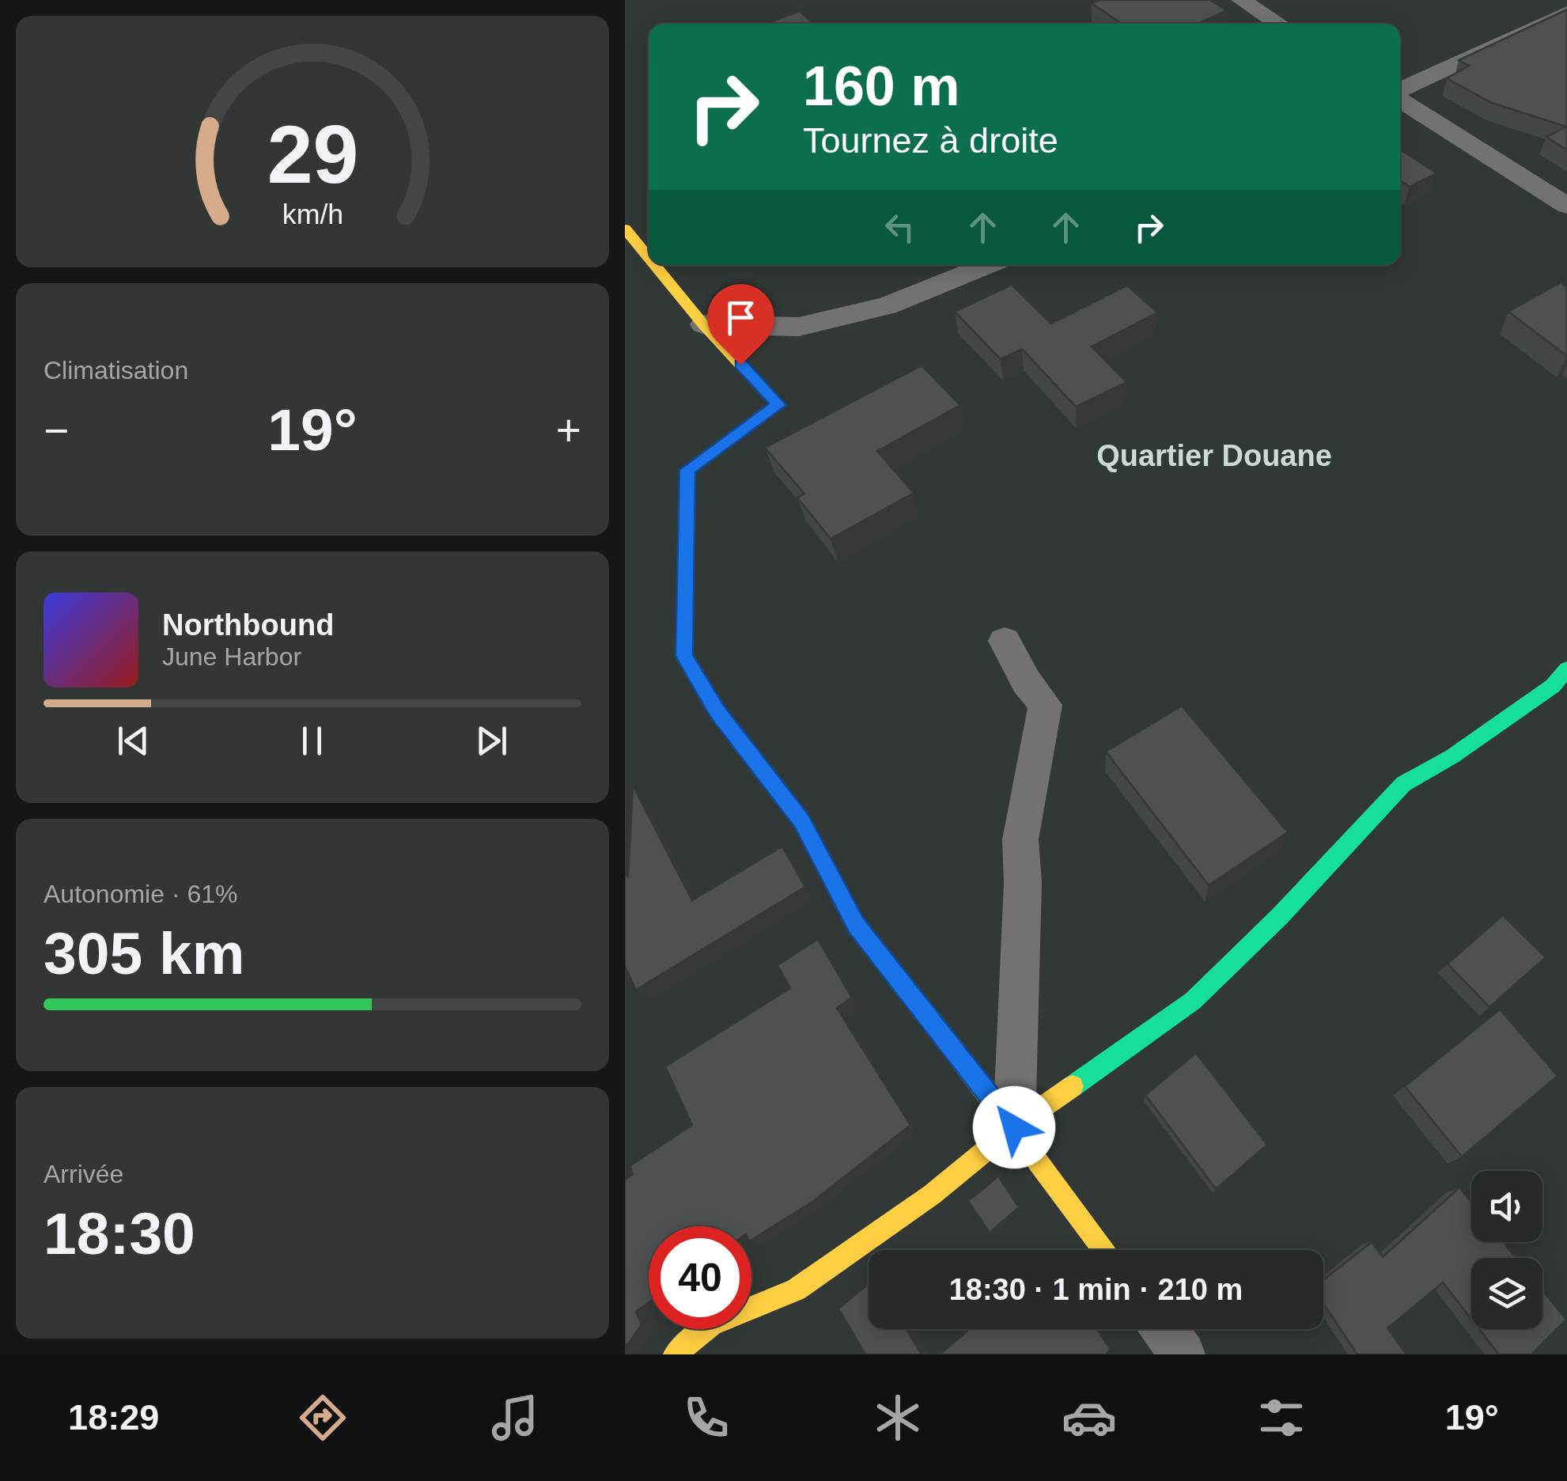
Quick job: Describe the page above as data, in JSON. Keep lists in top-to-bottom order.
{
  "districts": ["Quartier Douane"],
  "page": {
    "turn": ["160 m", "Tournez à droite"],
    "tile": [
      "Climatisation",
      ["Autonomie · 61%", "305 km"],
      ["Arrivée", "18:30"]
    ],
    "heat": ["−", "19°", "+"],
    "song": ["Northbound", "June Harbor"],
    "limit": "40",
    "trip": "18:30 · 1 min · 210 m",
    "tabs": ["18:29", "19°"],
    "gauge": ["29", "km/h"]
  }
}
